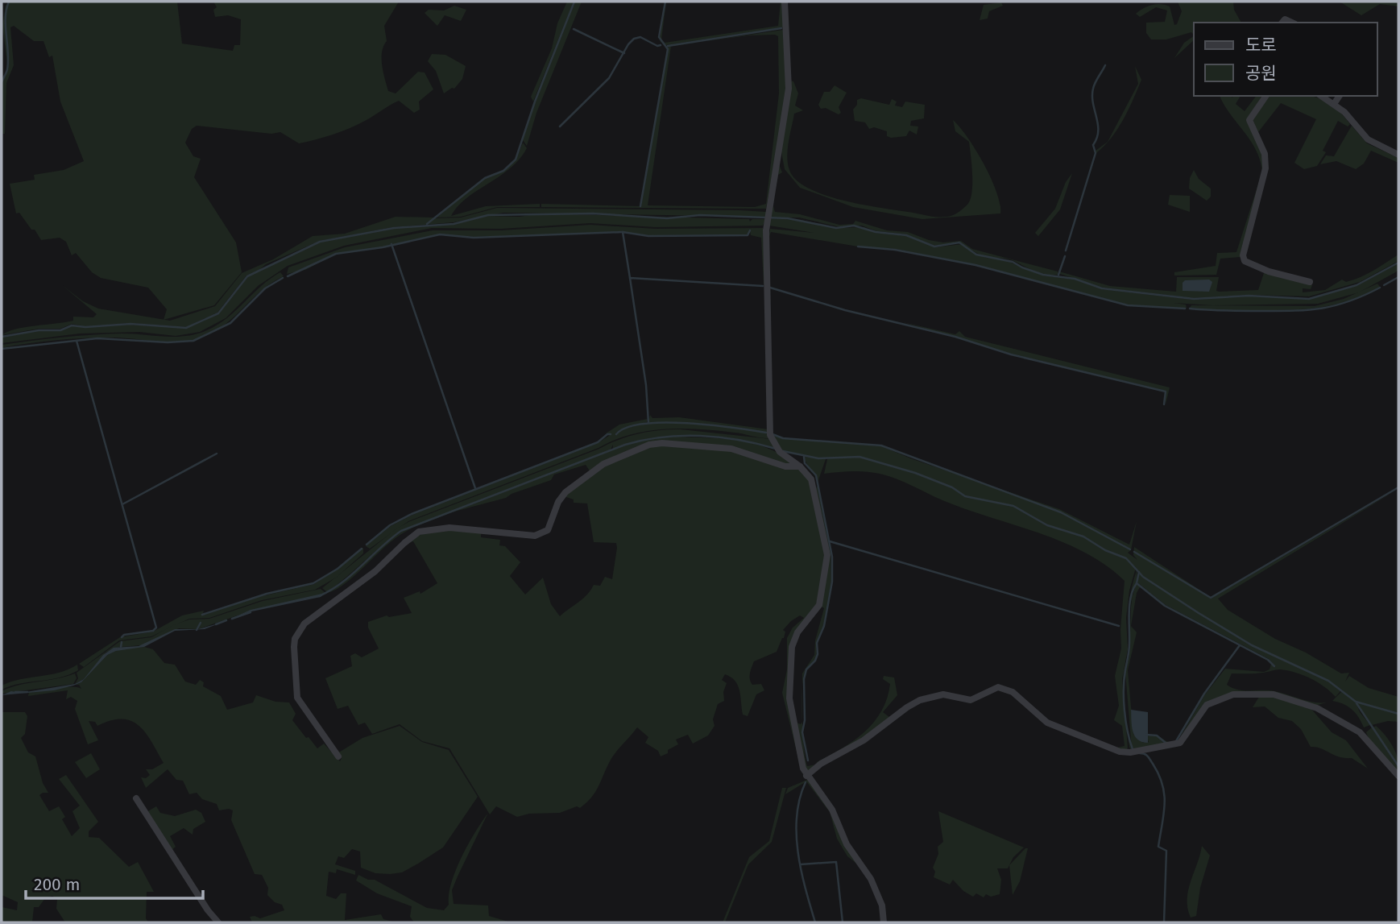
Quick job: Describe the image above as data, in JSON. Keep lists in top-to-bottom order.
{
  "legend": ["도로", "공원"],
  "scale_bar": "200 m"
}
